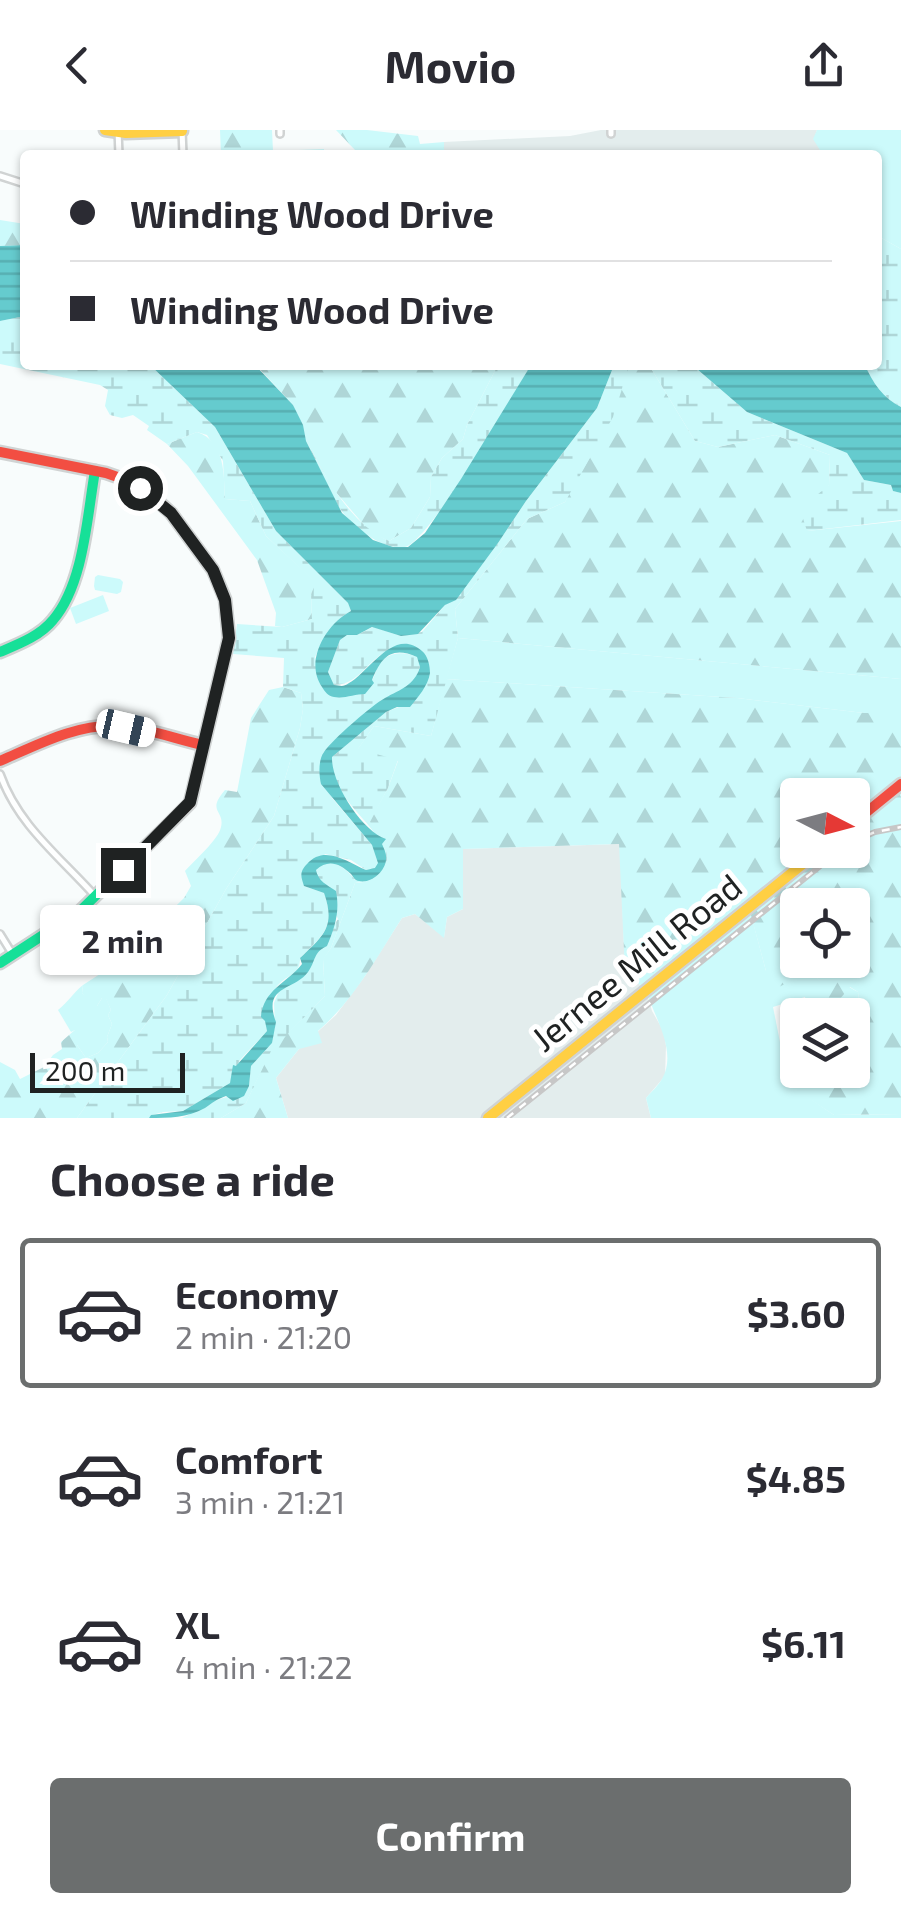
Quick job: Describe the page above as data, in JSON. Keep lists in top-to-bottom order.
{
  "streets": {
    "street": ["Jernee Mill Road"]
  },
  "scale_bar": "200 m",
  "north": "right",
  "page": {
    "header": "Movio",
    "banner": ["Winding Wood Drive", "Winding Wood Drive"],
    "bubble": "2 min",
    "scale": "200 m",
    "heading": "Choose a ride",
    "list": [
      {
        "name": "Economy",
        "note": "2 min · 21:20",
        "value": "$3.60"
      },
      {
        "name": "Comfort",
        "note": "3 min · 21:21",
        "value": "$4.85"
      },
      {
        "name": "XL",
        "note": "4 min · 21:22",
        "value": "$6.11"
      }
    ],
    "buttons": "Confirm"
  }
}
